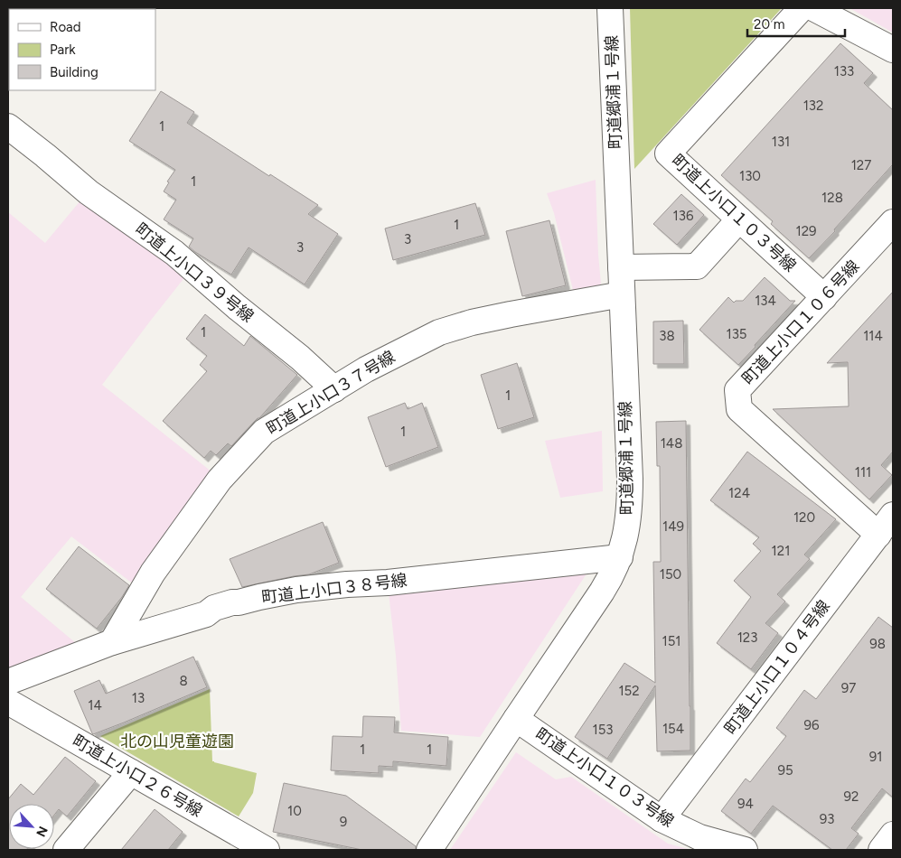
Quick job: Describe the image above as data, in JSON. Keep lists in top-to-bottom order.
{
  "streets": {
    "street": [
      "町道郷浦１号線",
      "町道上小口１０３号線",
      "町道上小口３９号線",
      "町道上小口１０６号線",
      "町道上小口３７号線",
      "町道上小口３８号線",
      "町道上小口１０４号線",
      "町道上小口２６号線"
    ]
  },
  "crossings": [
    ["町道郷浦１号線", "町道上小口１０３号線"],
    ["町道郷浦１号線", "町道上小口３７号線"],
    ["町道郷浦１号線", "町道上小口３８号線"],
    ["町道上小口１０３号線", "町道上小口１０６号線"],
    ["町道上小口１０３号線", "町道上小口１０４号線"],
    ["町道上小口３９号線", "町道上小口３７号線"],
    ["町道上小口１０６号線", "町道上小口１０４号線"],
    ["町道上小口３７号線", "町道上小口３８号線"]
  ],
  "parks": ["北の山児童遊園"],
  "house_numbers": [
    "133",
    "132",
    "1",
    "131",
    "127",
    "130",
    "1",
    "128",
    "136",
    "1",
    "129",
    "3",
    "3",
    "134",
    "1",
    "135",
    "38",
    "114",
    "1",
    "1",
    "148",
    "111",
    "124",
    "120",
    "149",
    "121",
    "150",
    "123",
    "151",
    "98",
    "8",
    "97",
    "152",
    "13",
    "14",
    "96",
    "154",
    "153",
    "1",
    "1",
    "91",
    "95",
    "92",
    "94",
    "10",
    "93",
    "9"
  ],
  "legend": ["Road", "Park", "Building"],
  "scale_bar": "20 m",
  "north": "bottom right"
}
